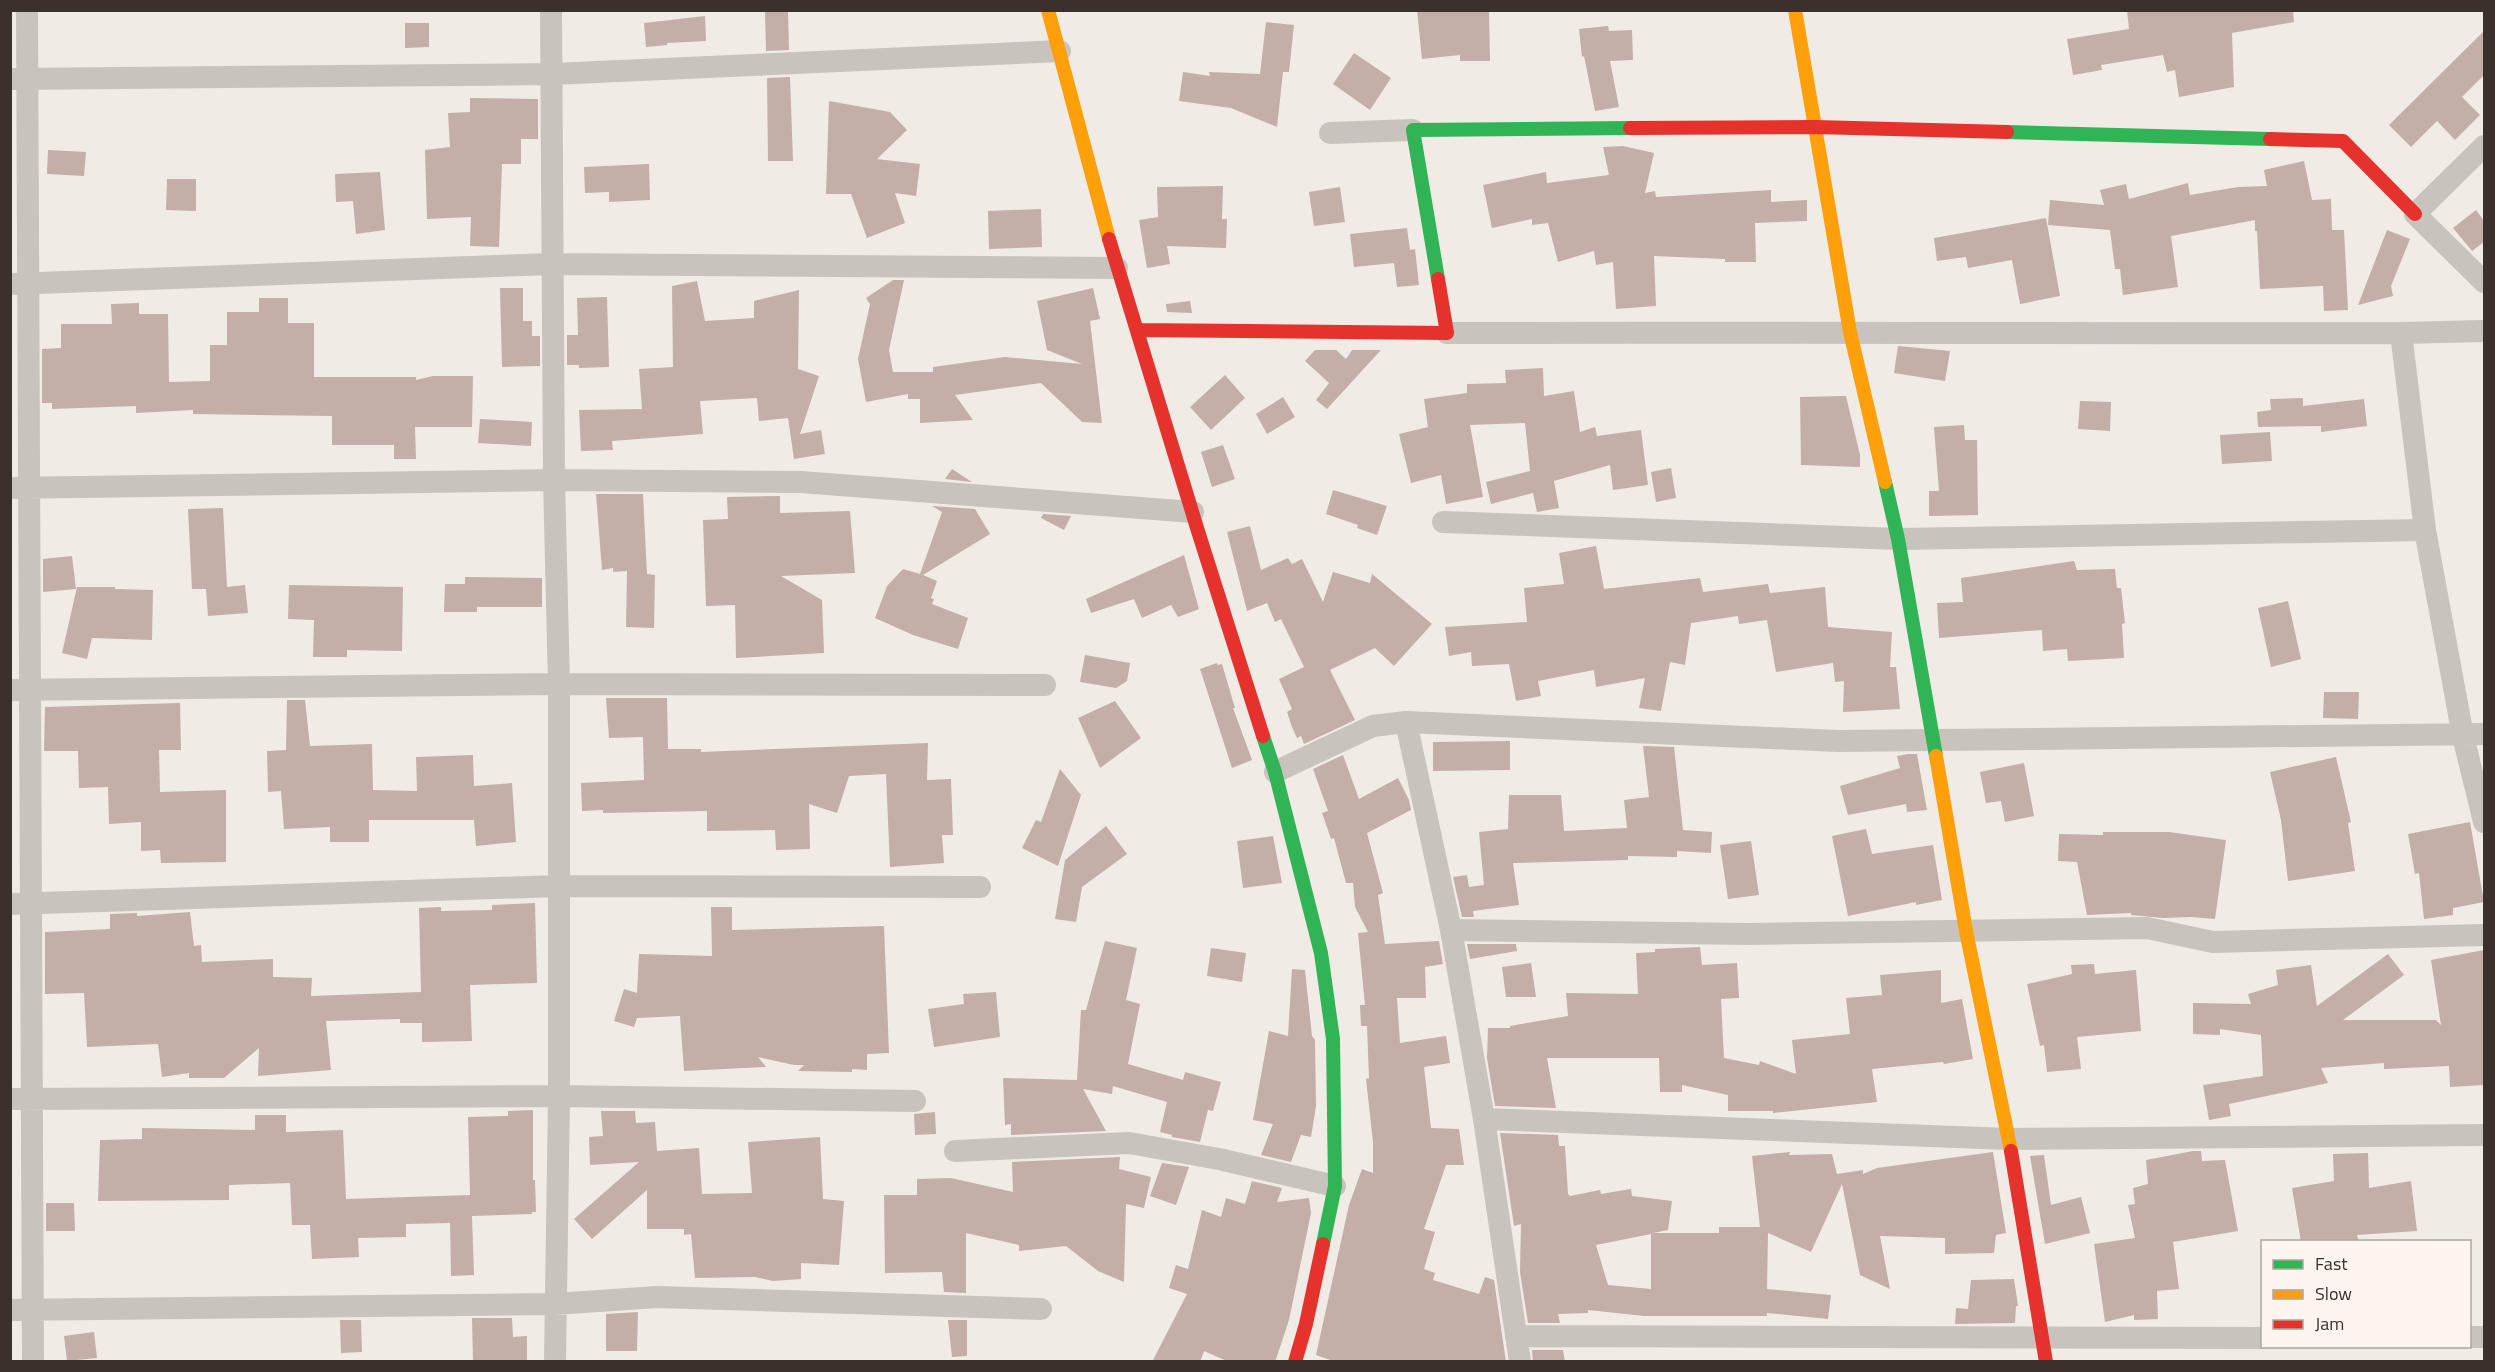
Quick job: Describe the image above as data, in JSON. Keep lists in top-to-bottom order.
{
  "legend": ["Fast", "Slow", "Jam"]
}
